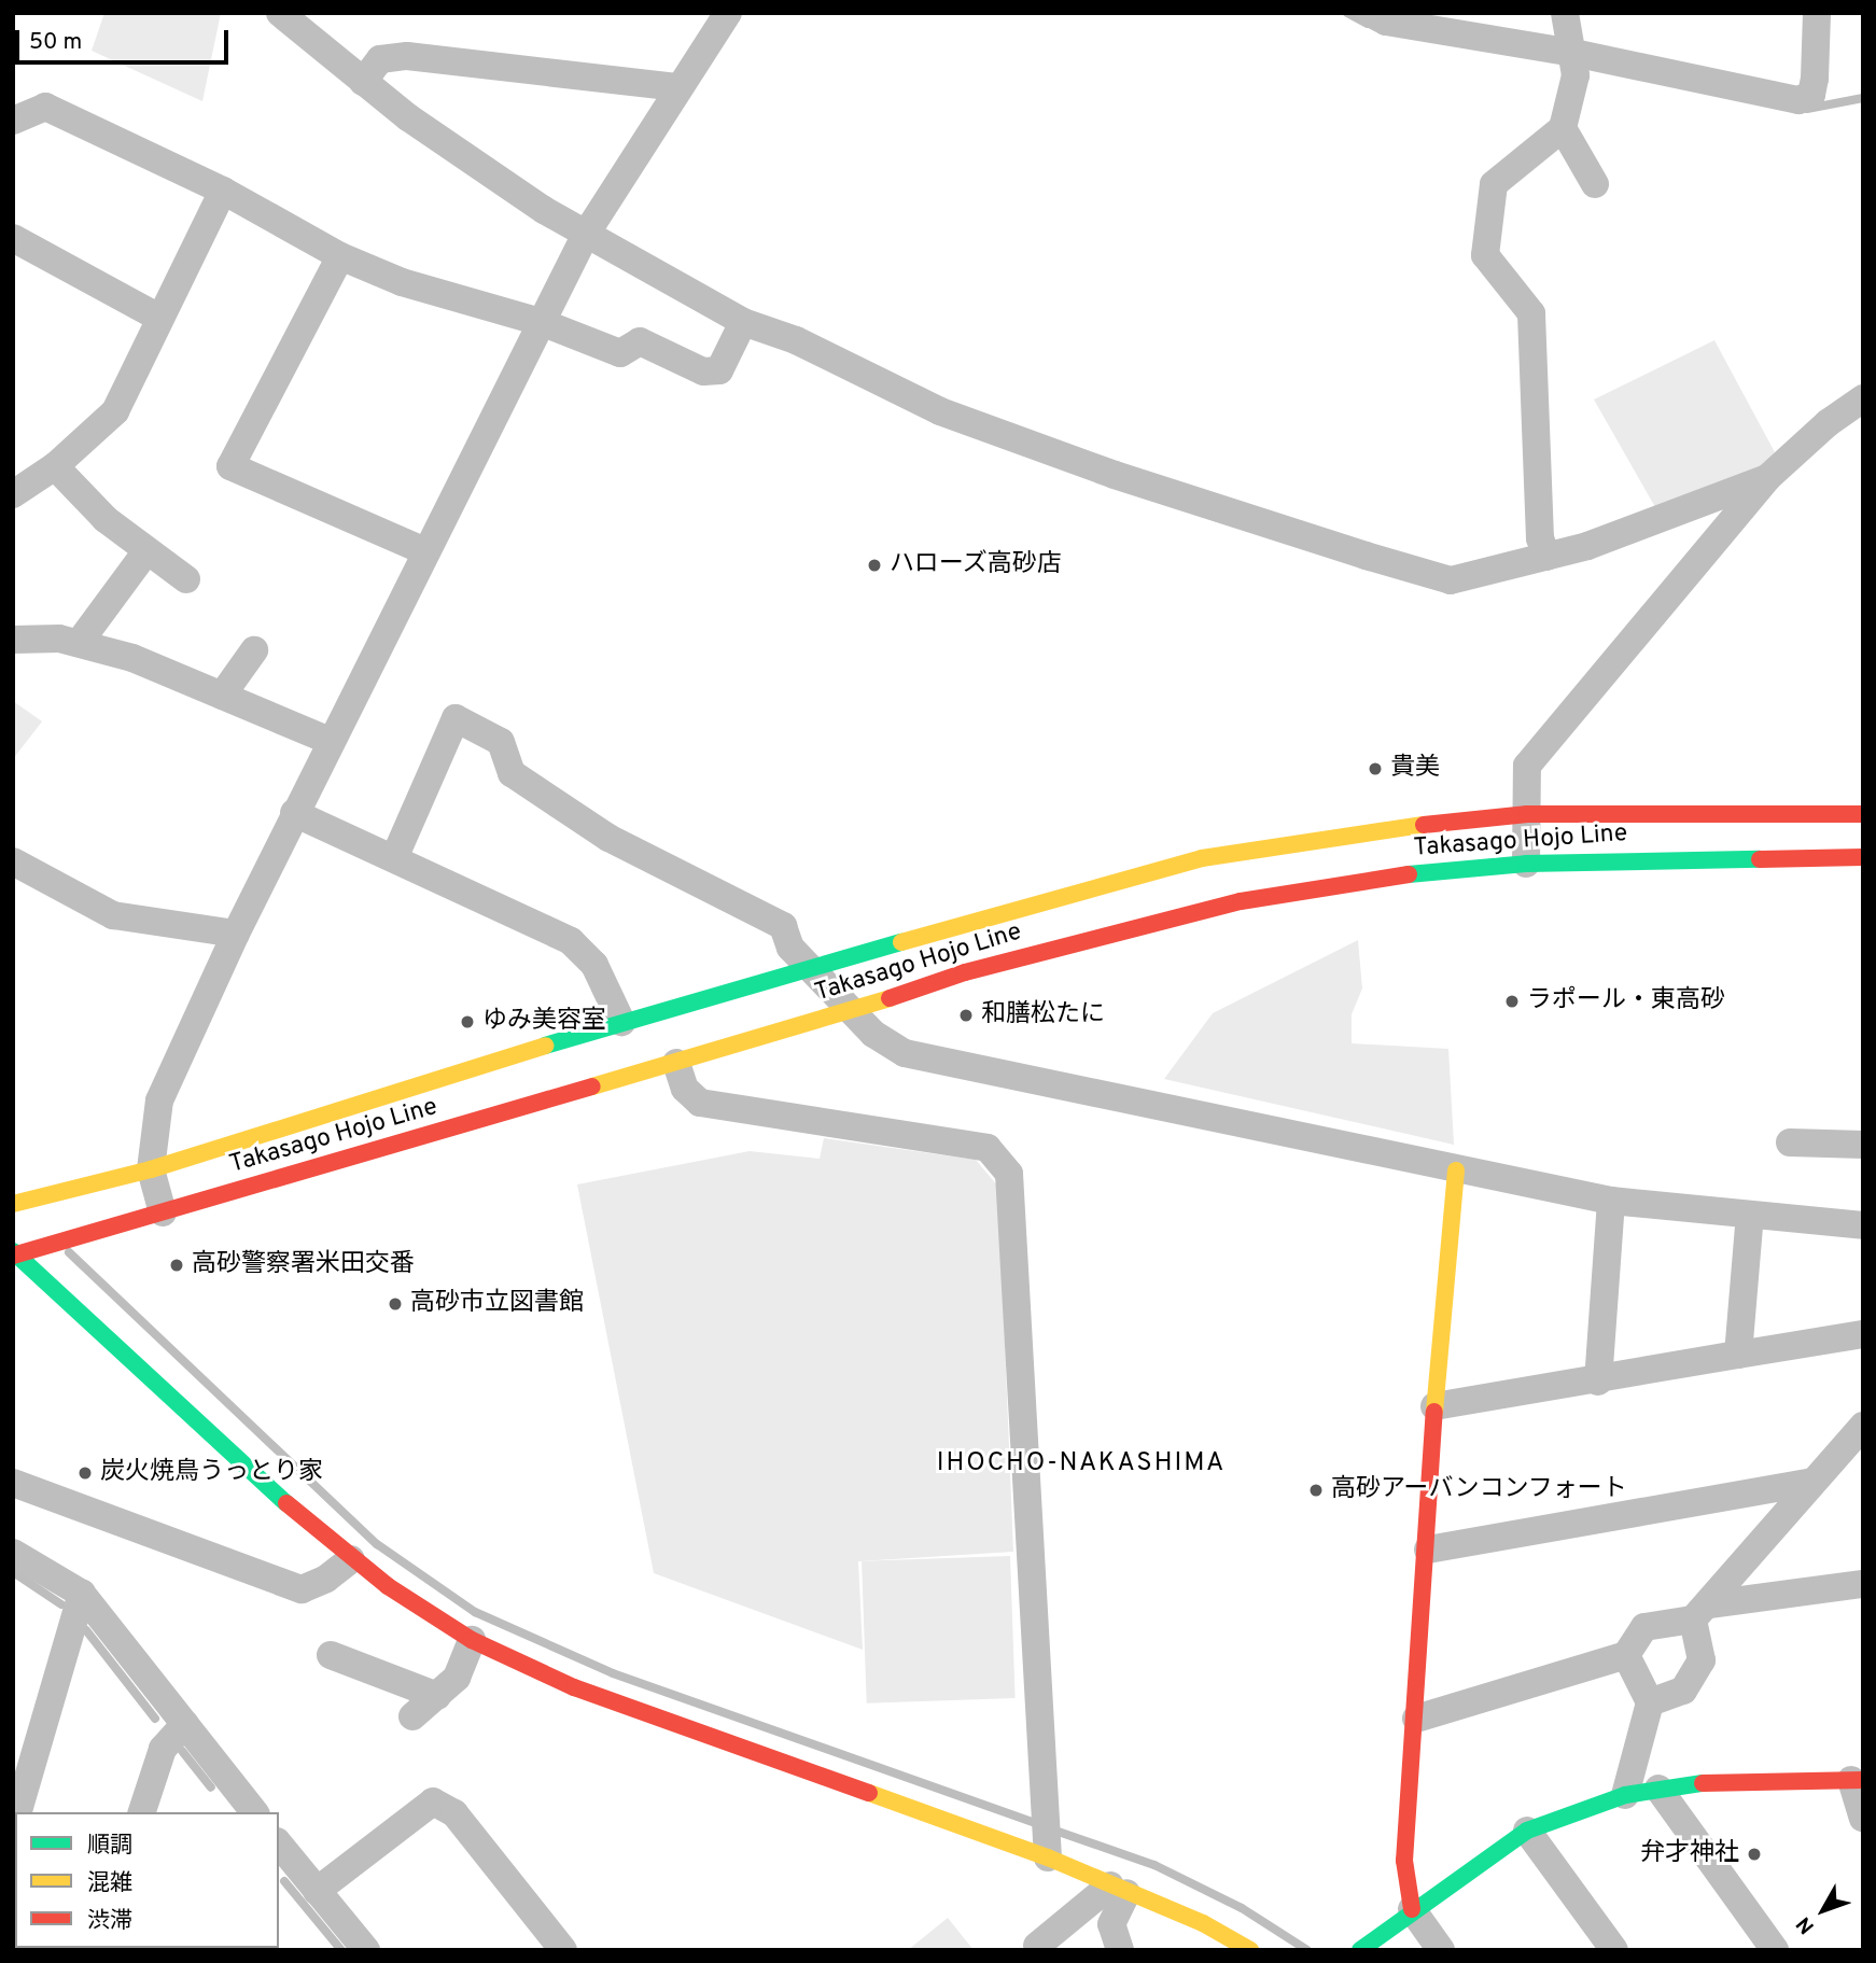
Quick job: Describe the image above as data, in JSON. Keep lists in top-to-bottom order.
{
  "streets": {
    "main road": ["Takasago Hojo Line"]
  },
  "districts": ["IHOCHO-NAKASHIMA"],
  "places": [
    "ハローズ高砂店",
    "貴美",
    "ラポール・東高砂",
    "和膳松たに",
    "ゆみ美容室",
    "高砂警察署米田交番",
    "高砂市立図書館",
    "炭火焼鳥うっとり家",
    "高砂アーバンコンフォート",
    "弁才神社"
  ],
  "legend": ["順調", "混雑", "渋滞"],
  "scale_bar": "50 m",
  "north": "bottom left"
}
